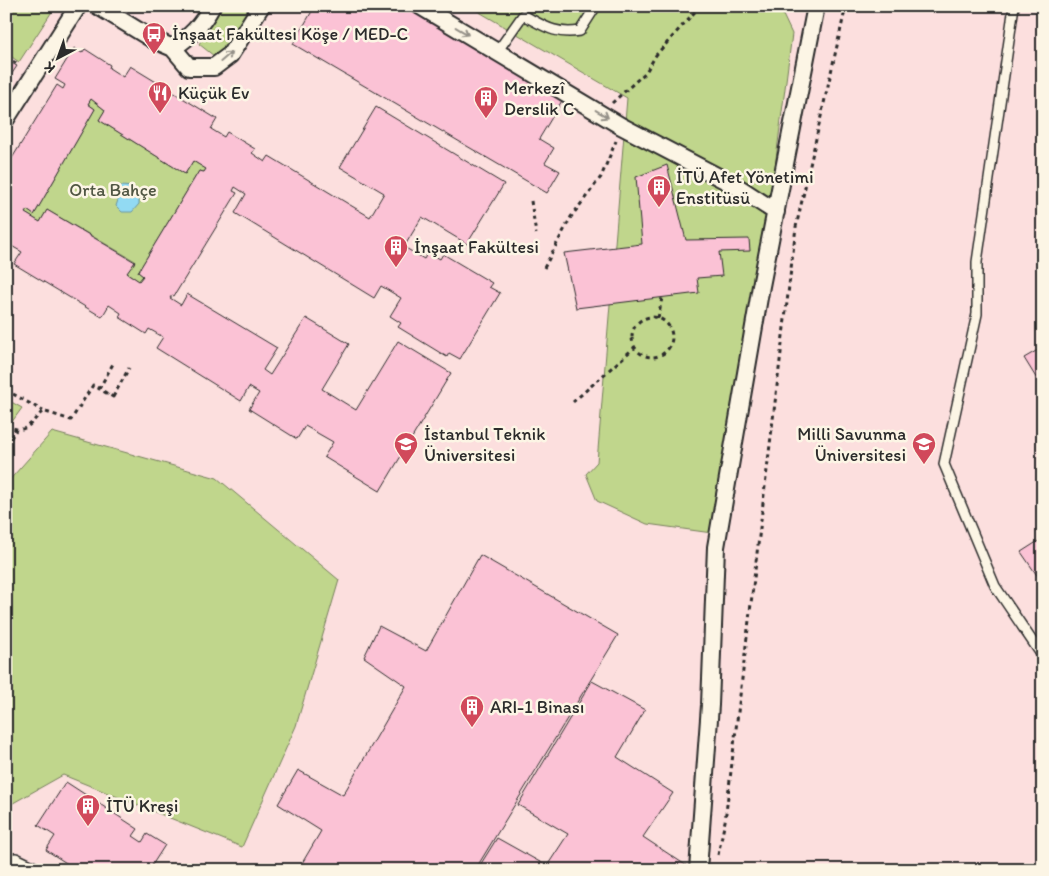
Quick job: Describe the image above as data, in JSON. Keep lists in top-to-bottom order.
{
  "parks": ["Orta Bahçe"],
  "places": {
    "bus stop": ["İnşaat Fakültesi Köşe / MED-C"],
    "restaurant": ["Küçük Ev"],
    "building": [
      "Merkezî Derslik C",
      "İTÜ Afet Yönetimi Enstitüsü",
      "İnşaat Fakültesi",
      "ARI-1 Binası",
      "İTÜ Kreşi"
    ],
    "school or university": ["İstanbul Teknik Üniversitesi", "Milli Savunma Üniversitesi"]
  },
  "north": "bottom left"
}
